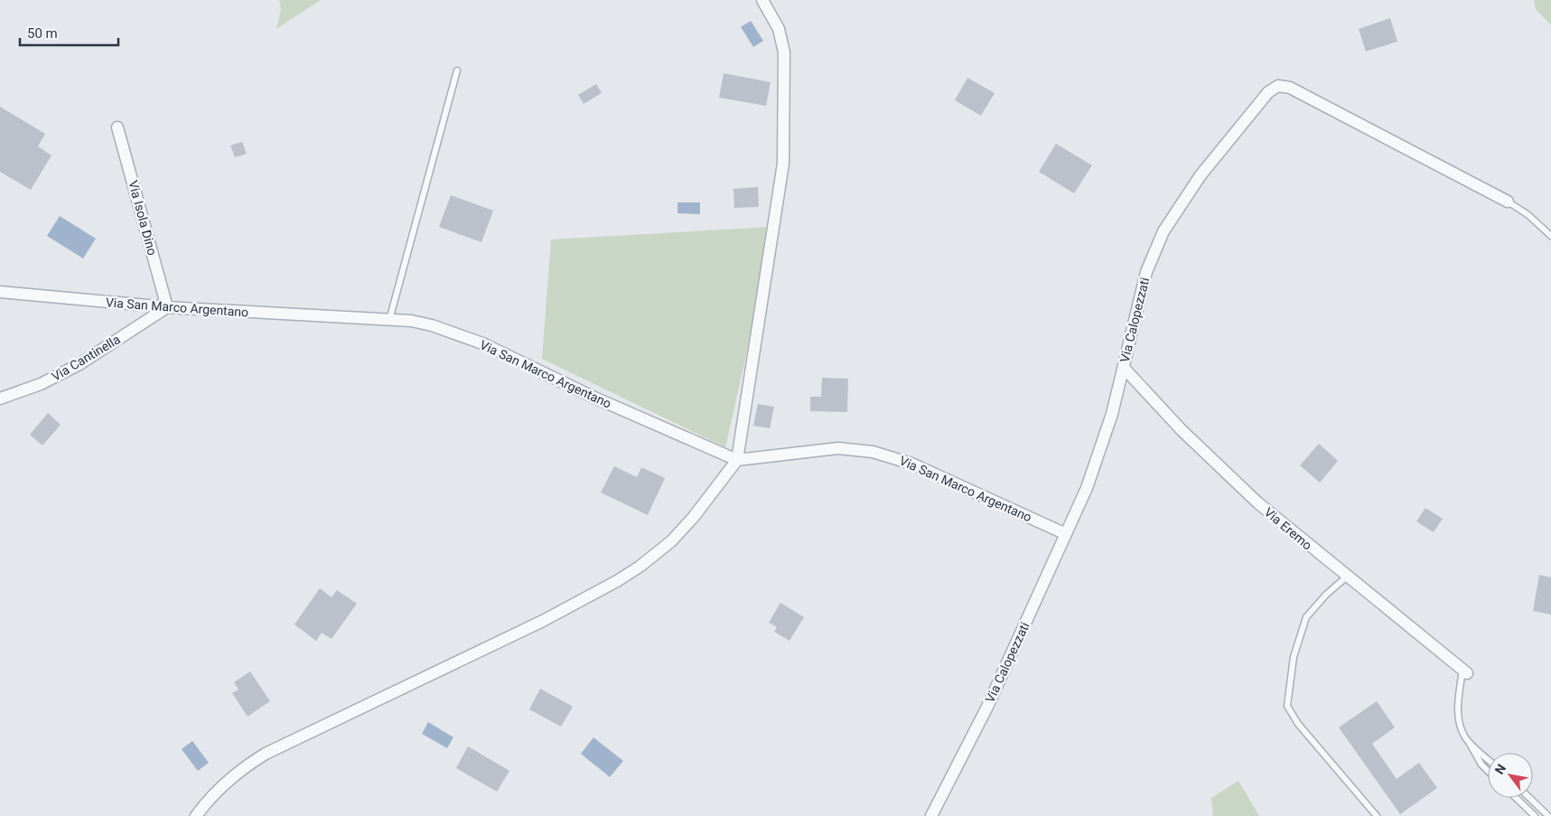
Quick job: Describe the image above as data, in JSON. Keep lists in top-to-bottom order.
{
  "streets": {
    "street": [
      "Via Isola Dino",
      "Via San Marco Argentano",
      "Via Calopezzati",
      "Via Cantinella",
      "Via Eremo"
    ]
  },
  "crossings": [
    ["Via Isola Dino", "Via San Marco Argentano"],
    ["Via Isola Dino", "Via Cantinella"],
    ["Via San Marco Argentano", "Via Calopezzati"],
    ["Via San Marco Argentano", "Via Cantinella"],
    ["Via Calopezzati", "Via Eremo"]
  ],
  "scale_bar": "50 m",
  "north": "top left"
}
